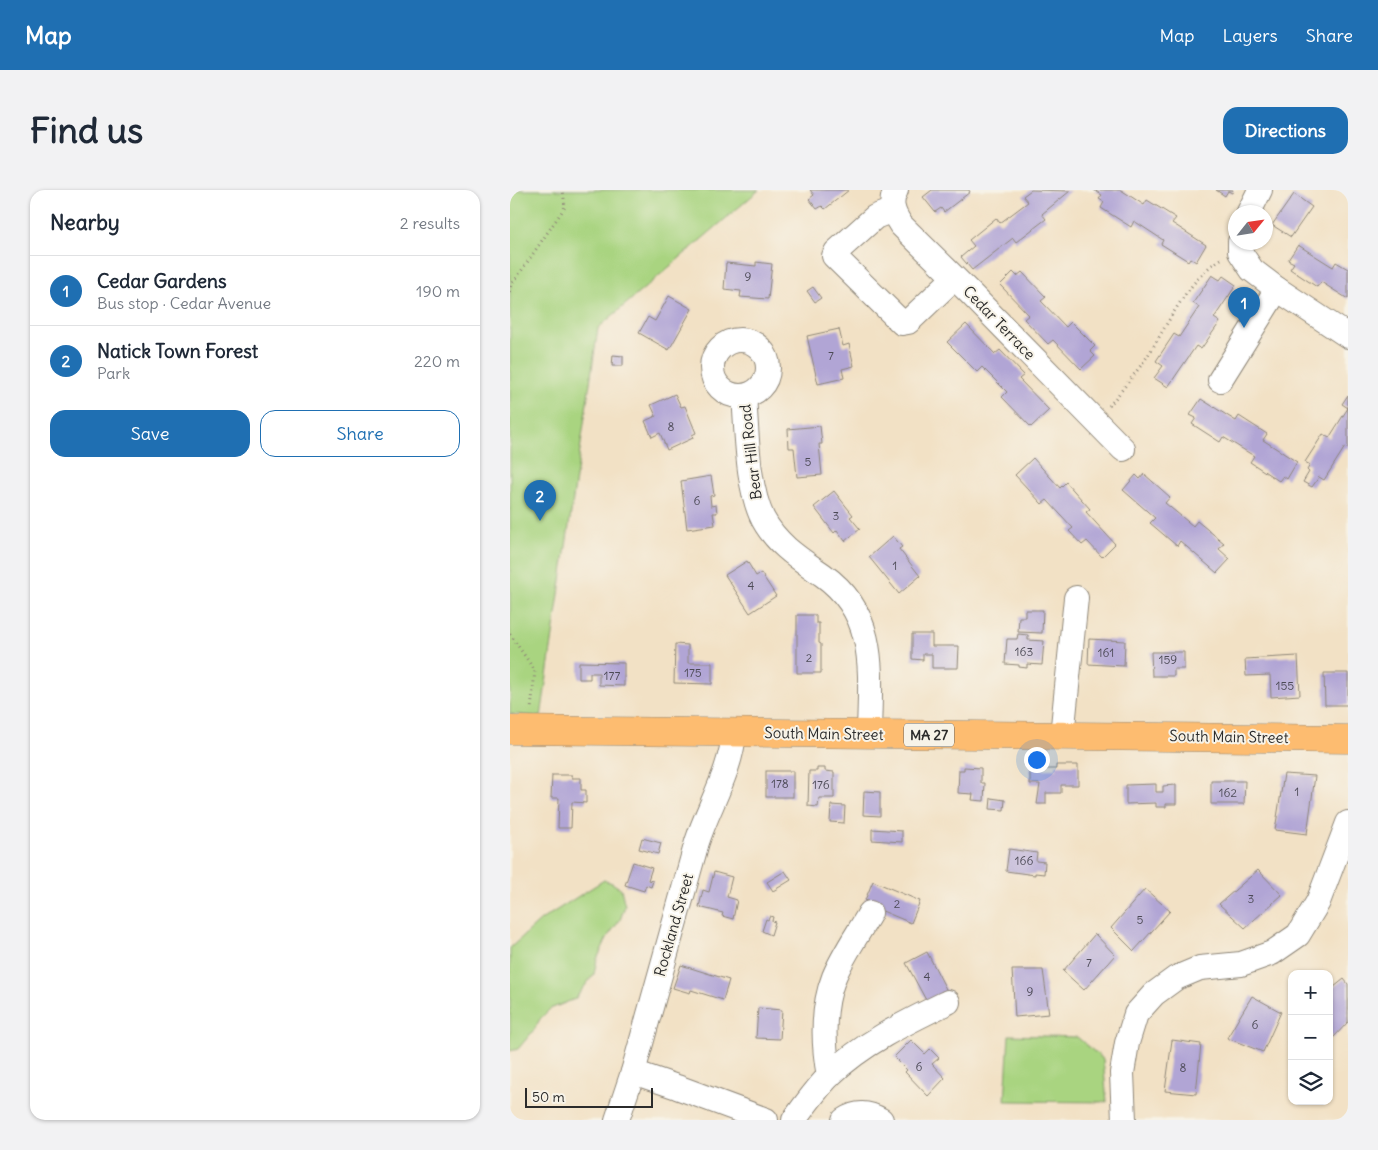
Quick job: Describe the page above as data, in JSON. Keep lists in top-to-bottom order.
{
  "streets": {
    "main road": ["South Main Street", "MA 27"],
    "street": ["Cedar Terrace", "Bear Hill Road", "Rockland Street"]
  },
  "crossings": [
    ["Bear Hill Road", "South Main Street"],
    ["South Main Street", "Rockland Street"]
  ],
  "house_numbers": [
    "9",
    "7",
    "8",
    "5",
    "6",
    "3",
    "1",
    "4",
    "163",
    "161",
    "2",
    "159",
    "175",
    "177",
    "155",
    "178",
    "176",
    "1",
    "162",
    "166",
    "3",
    "2",
    "5",
    "7",
    "4",
    "9",
    "6",
    "6",
    "8"
  ],
  "scale_bar": "50 m",
  "north": "top right",
  "page": {
    "header": "Map",
    "nav": ["Map", "Layers", "Share"],
    "buttons": [
      "Directions",
      ["Save", "Share"]
    ],
    "title": "Find us",
    "heading": ["Nearby", "2 results"],
    "list": [
      {
        "mark": "1",
        "name": "Cedar Gardens",
        "note": "Bus stop · Cedar Avenue",
        "value": "190 m"
      },
      {
        "mark": "2",
        "name": "Natick Town Forest",
        "note": "Park",
        "value": "220 m"
      }
    ],
    "pins": ["1", "2"],
    "map_buttons": ["+", "−"],
    "scale": "50 m"
  }
}
